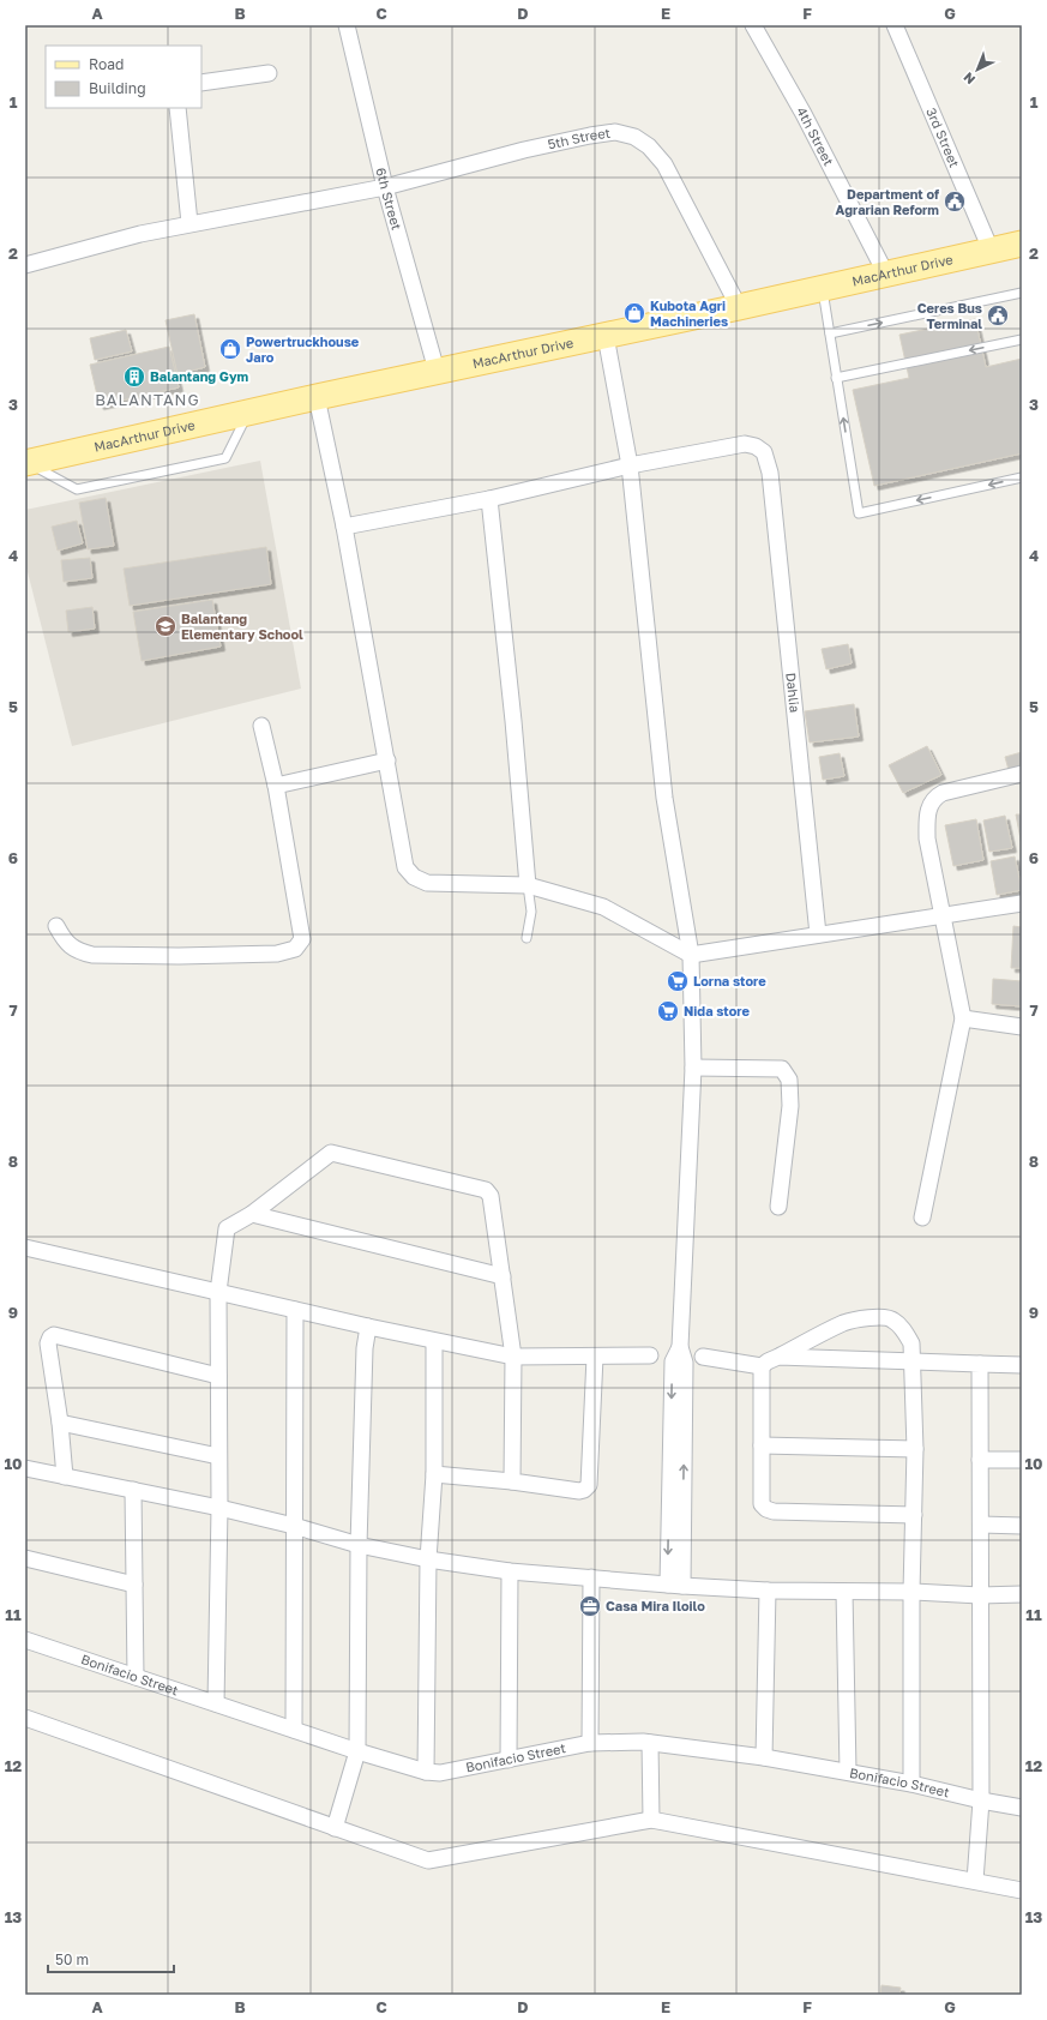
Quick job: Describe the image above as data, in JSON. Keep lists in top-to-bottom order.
{
  "streets": {
    "main road": ["MacArthur Drive"],
    "street": [
      "4th Street",
      "3rd Street",
      "5th Street",
      "6th Street",
      "Dahlia",
      "Bonifacio Street"
    ]
  },
  "crossings": [
    ["4th Street", "MacArthur Drive"],
    ["3rd Street", "MacArthur Drive"],
    ["5th Street", "6th Street"],
    ["5th Street", "MacArthur Drive"],
    ["6th Street", "MacArthur Drive"]
  ],
  "districts": ["BALANTANG"],
  "places": {
    "public building": ["Department of Agrarian Reform", "Ceres Bus Terminal"],
    "shop": ["Kubota Agri Machineries", "Powertruckhouse Jaro"],
    "building": ["Balantang Gym"],
    "school or university": ["Balantang Elementary School"],
    "supermarket": ["Lorna store", "Nida store"],
    "office": ["Casa Mira Iloilo"]
  },
  "legend": ["Road", "Building"],
  "scale_bar": "50 m",
  "north": "bottom left",
  "grid": {
    "columns": [
      "A",
      "B",
      "C",
      "D",
      "E",
      "F",
      "G"
    ],
    "rows": [
      "1",
      "2",
      "3",
      "4",
      "5",
      "6",
      "7",
      "8",
      "9",
      "10",
      "11",
      "12",
      "13"
    ]
  }
}
